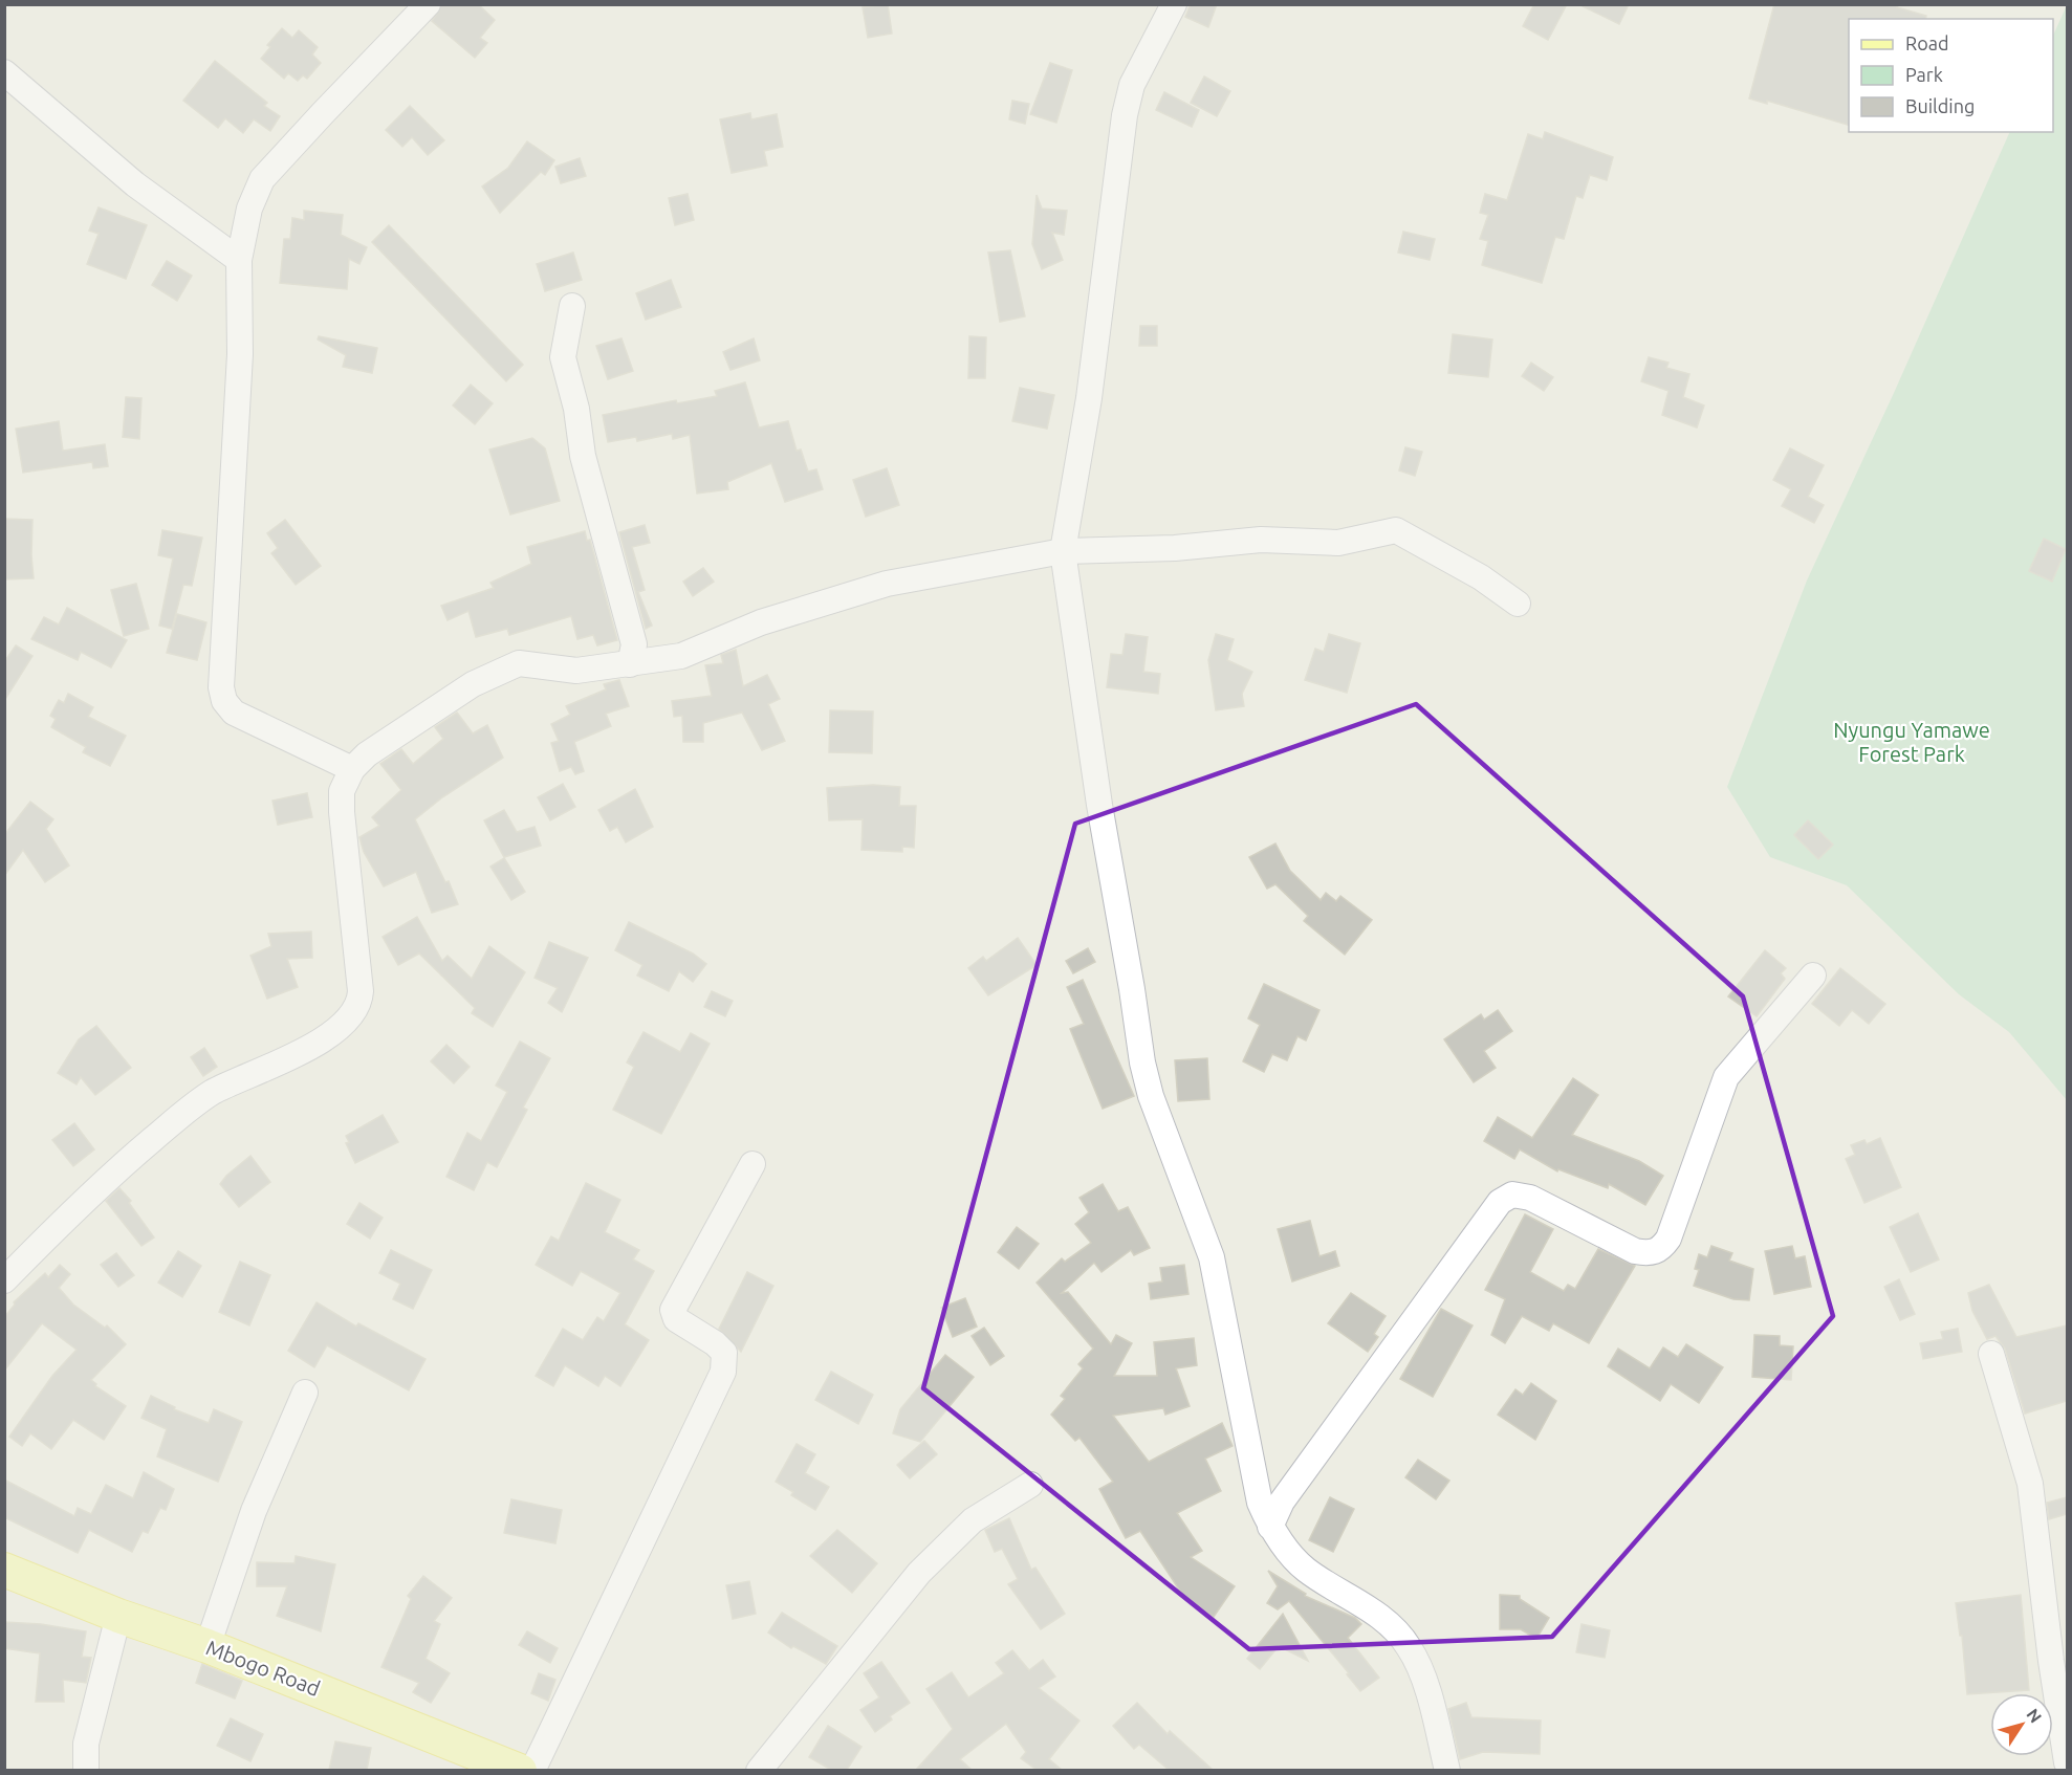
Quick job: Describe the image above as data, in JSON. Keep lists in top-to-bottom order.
{
  "streets": {
    "main road": ["Mbogo Road"]
  },
  "parks": ["Nyungu Yamawe Forest Park"],
  "legend": ["Road", "Park", "Building"],
  "north": "top right"
}
